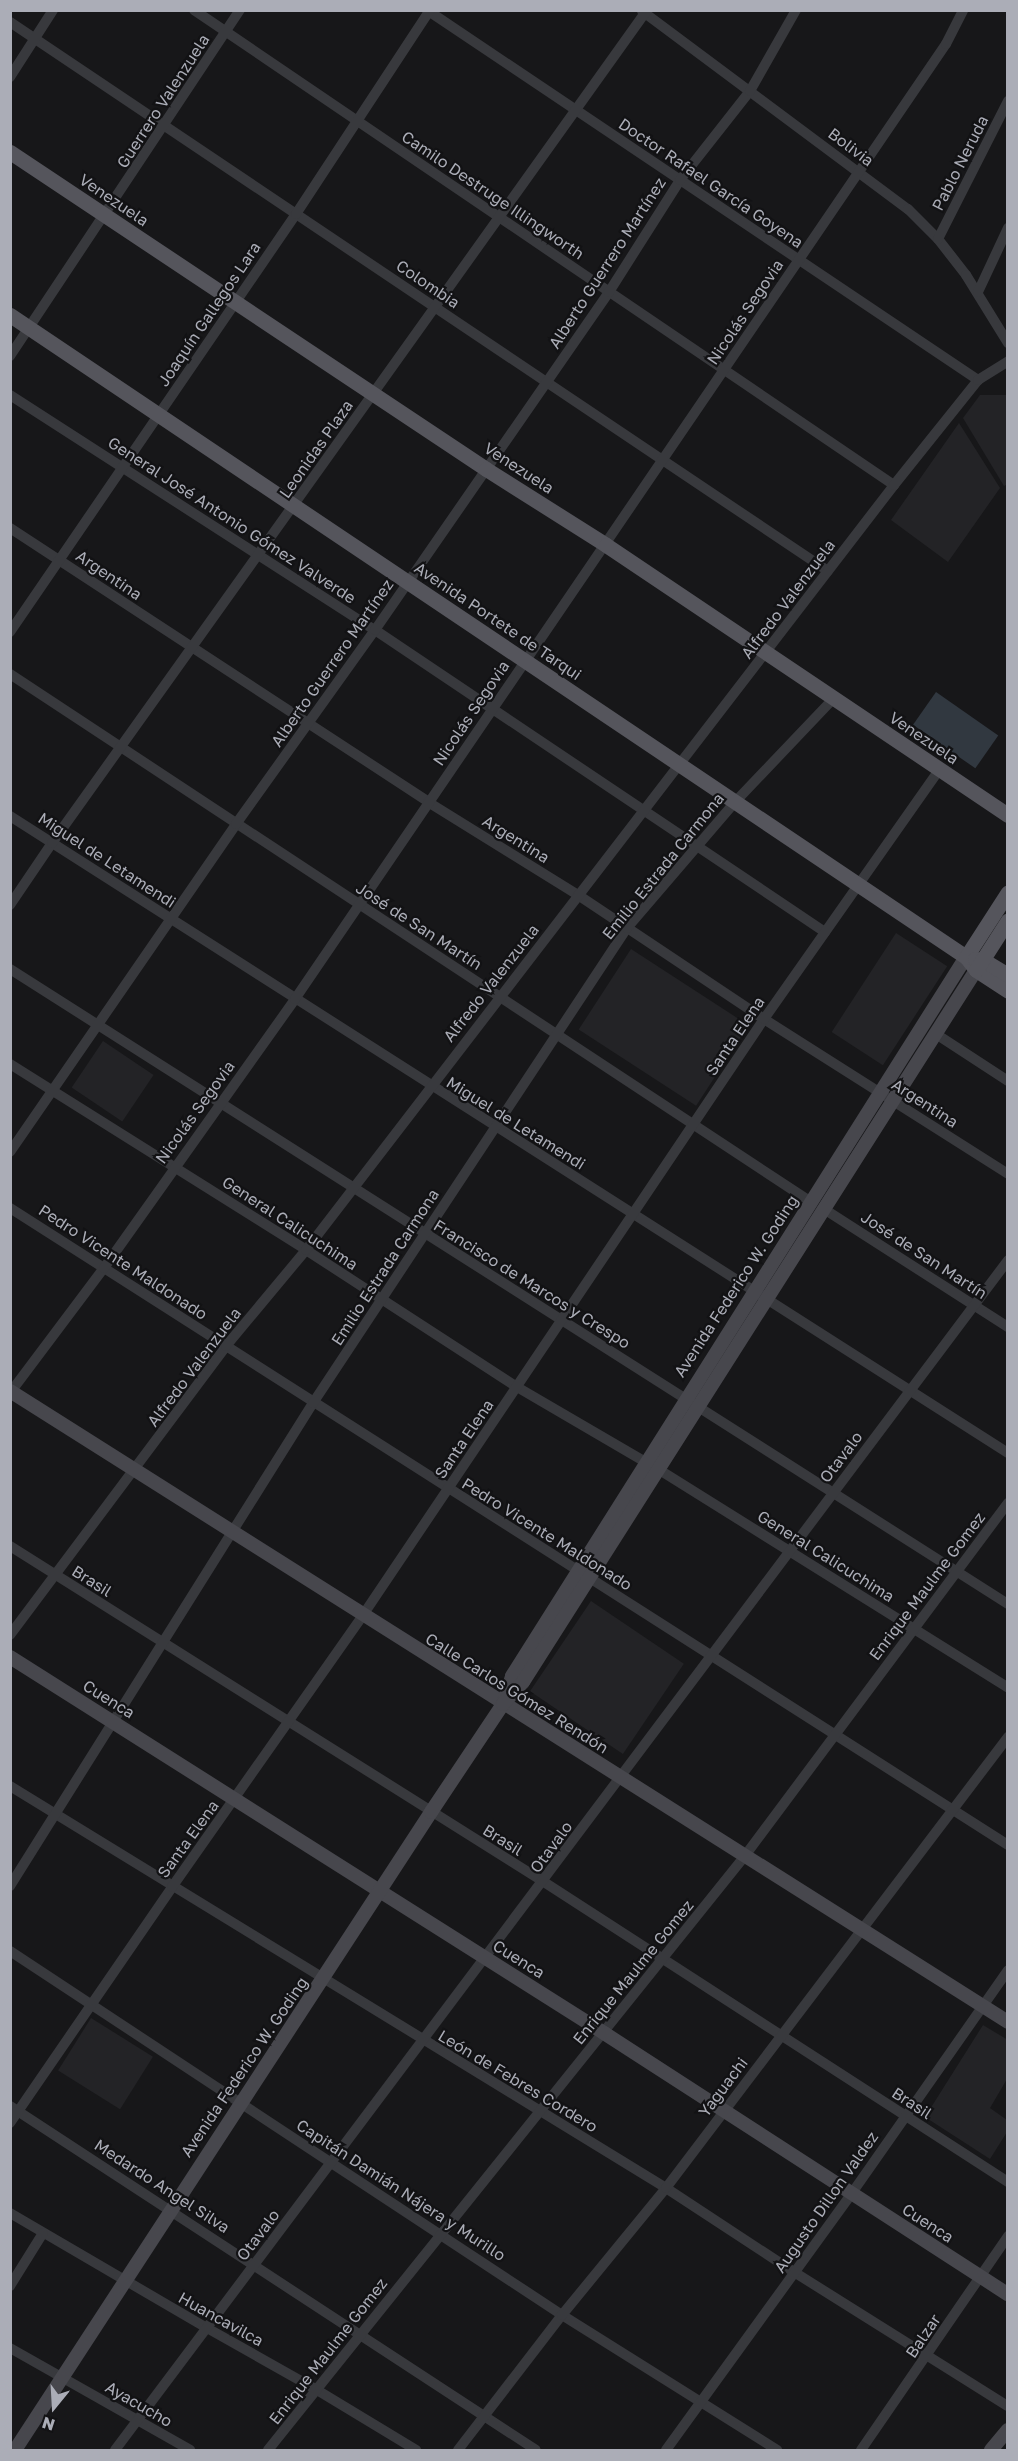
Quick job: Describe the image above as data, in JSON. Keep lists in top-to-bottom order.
{
  "streets": {
    "main road": [
      "Venezuela",
      "Avenida Portete de Tarqui",
      "Avenida Federico W. Goding",
      "Calle Carlos Gómez Rendón",
      "Cuenca"
    ],
    "street": [
      "Guerrero Valenzuela",
      "Bolivia",
      "Pablo Neruda",
      "Doctor Rafael García Goyena",
      "Camilo Destruge Illingworth",
      "Alberto Guerrero Martínez",
      "Colombia",
      "Nicolás Segovia",
      "Joaquín Gallegos Lara",
      "Leonidas Plaza",
      "General José Antonio Gómez Valverde",
      "Argentina",
      "Alfredo Valenzuela",
      "Miguel de Letamendi",
      "Emilio Estrada Carmona",
      "José de San Martín",
      "Santa Elena",
      "General Calicuchima",
      "Pedro Vicente Maldonado",
      "Francisco de Marcos y Crespo",
      "Otavalo",
      "Brasil",
      "Enrique Maulme Gomez",
      "León de Febres Cordero",
      "Yaguachi",
      "Medardo Angel Silva",
      "Capitán Damián Nájera y Murillo",
      "Augusto Dillon Valdez",
      "Huancavilca",
      "Balzar",
      "Ayacucho"
    ]
  },
  "crossings": [
    ["Guerrero Valenzuela", "Camilo Destruge Illingworth"],
    ["Guerrero Valenzuela", "Venezuela"],
    ["Guerrero Valenzuela", "Colombia"],
    ["Guerrero Valenzuela", "Avenida Portete de Tarqui"],
    ["Bolivia", "Pablo Neruda"],
    ["Bolivia", "Alberto Guerrero Martínez"],
    ["Bolivia", "Nicolás Segovia"],
    ["Bolivia", "Leonidas Plaza"],
    ["Doctor Rafael García Goyena", "Alberto Guerrero Martínez"],
    ["Doctor Rafael García Goyena", "Nicolás Segovia"],
    ["Doctor Rafael García Goyena", "Joaquín Gallegos Lara"],
    ["Doctor Rafael García Goyena", "Leonidas Plaza"],
    ["Doctor Rafael García Goyena", "Alfredo Valenzuela"],
    ["Camilo Destruge Illingworth", "Alberto Guerrero Martínez"],
    ["Camilo Destruge Illingworth", "Nicolás Segovia"],
    ["Camilo Destruge Illingworth", "Joaquín Gallegos Lara"],
    ["Camilo Destruge Illingworth", "Leonidas Plaza"],
    ["Camilo Destruge Illingworth", "Alfredo Valenzuela"],
    ["Venezuela", "Alberto Guerrero Martínez"],
    ["Venezuela", "Nicolás Segovia"],
    ["Venezuela", "Joaquín Gallegos Lara"],
    ["Venezuela", "Leonidas Plaza"],
    ["Venezuela", "Alfredo Valenzuela"],
    ["Venezuela", "Emilio Estrada Carmona"],
    ["Venezuela", "Santa Elena"],
    ["Alberto Guerrero Martínez", "Colombia"],
    ["Alberto Guerrero Martínez", "General José Antonio Gómez Valverde"],
    ["Alberto Guerrero Martínez", "Argentina"],
    ["Alberto Guerrero Martínez", "Avenida Portete de Tarqui"],
    ["Alberto Guerrero Martínez", "Miguel de Letamendi"],
    ["Alberto Guerrero Martínez", "José de San Martín"],
    ["Alberto Guerrero Martínez", "General Calicuchima"],
    ["Alberto Guerrero Martínez", "Francisco de Marcos y Crespo"],
    ["Colombia", "Nicolás Segovia"],
    ["Colombia", "Joaquín Gallegos Lara"],
    ["Colombia", "Leonidas Plaza"],
    ["Colombia", "Alfredo Valenzuela"],
    ["Nicolás Segovia", "General José Antonio Gómez Valverde"],
    ["Nicolás Segovia", "Argentina"],
    ["Nicolás Segovia", "Avenida Portete de Tarqui"],
    ["Nicolás Segovia", "Miguel de Letamendi"],
    ["Nicolás Segovia", "José de San Martín"],
    ["Nicolás Segovia", "General Calicuchima"],
    ["Nicolás Segovia", "Pedro Vicente Maldonado"],
    ["Nicolás Segovia", "Francisco de Marcos y Crespo"],
    ["Nicolás Segovia", "Calle Carlos Gómez Rendón"],
    ["Joaquín Gallegos Lara", "General José Antonio Gómez Valverde"],
    ["Joaquín Gallegos Lara", "Argentina"],
    ["Joaquín Gallegos Lara", "Avenida Portete de Tarqui"],
    ["Leonidas Plaza", "General José Antonio Gómez Valverde"],
    ["Leonidas Plaza", "Argentina"],
    ["Leonidas Plaza", "Avenida Portete de Tarqui"],
    ["Leonidas Plaza", "Miguel de Letamendi"],
    ["Leonidas Plaza", "José de San Martín"],
    ["General José Antonio Gómez Valverde", "Alfredo Valenzuela"],
    ["General José Antonio Gómez Valverde", "Emilio Estrada Carmona"],
    ["General José Antonio Gómez Valverde", "Santa Elena"],
    ["Argentina", "Alfredo Valenzuela"],
    ["Argentina", "Emilio Estrada Carmona"],
    ["Argentina", "Santa Elena"],
    ["Argentina", "Avenida Federico W. Goding"],
    ["Alfredo Valenzuela", "Avenida Portete de Tarqui"],
    ["Alfredo Valenzuela", "Miguel de Letamendi"],
    ["Alfredo Valenzuela", "José de San Martín"],
    ["Alfredo Valenzuela", "General Calicuchima"],
    ["Alfredo Valenzuela", "Pedro Vicente Maldonado"],
    ["Alfredo Valenzuela", "Francisco de Marcos y Crespo"],
    ["Alfredo Valenzuela", "Brasil"],
    ["Alfredo Valenzuela", "Calle Carlos Gómez Rendón"],
    ["Avenida Portete de Tarqui", "Emilio Estrada Carmona"],
    ["Avenida Portete de Tarqui", "Santa Elena"],
    ["Avenida Portete de Tarqui", "Avenida Federico W. Goding"],
    ["Miguel de Letamendi", "Emilio Estrada Carmona"],
    ["Miguel de Letamendi", "Santa Elena"],
    ["Miguel de Letamendi", "Avenida Federico W. Goding"],
    ["Miguel de Letamendi", "Otavalo"],
    ["Emilio Estrada Carmona", "José de San Martín"],
    ["Emilio Estrada Carmona", "General Calicuchima"],
    ["Emilio Estrada Carmona", "Pedro Vicente Maldonado"],
    ["Emilio Estrada Carmona", "Francisco de Marcos y Crespo"],
    ["Emilio Estrada Carmona", "Brasil"],
    ["Emilio Estrada Carmona", "Calle Carlos Gómez Rendón"],
    ["Emilio Estrada Carmona", "Cuenca"],
    ["Emilio Estrada Carmona", "León de Febres Cordero"],
    ["José de San Martín", "Santa Elena"],
    ["José de San Martín", "Avenida Federico W. Goding"],
    ["José de San Martín", "Otavalo"],
    ["Santa Elena", "General Calicuchima"],
    ["Santa Elena", "Pedro Vicente Maldonado"],
    ["Santa Elena", "Francisco de Marcos y Crespo"],
    ["Santa Elena", "Brasil"],
    ["Santa Elena", "Calle Carlos Gómez Rendón"],
    ["Santa Elena", "Cuenca"],
    ["Santa Elena", "León de Febres Cordero"],
    ["Santa Elena", "Medardo Angel Silva"],
    ["Santa Elena", "Capitán Damián Nájera y Murillo"],
    ["General Calicuchima", "Avenida Federico W. Goding"],
    ["General Calicuchima", "Otavalo"],
    ["General Calicuchima", "Enrique Maulme Gomez"],
    ["Pedro Vicente Maldonado", "Avenida Federico W. Goding"],
    ["Pedro Vicente Maldonado", "Otavalo"],
    ["Pedro Vicente Maldonado", "Enrique Maulme Gomez"],
    ["Pedro Vicente Maldonado", "Yaguachi"],
    ["Francisco de Marcos y Crespo", "Avenida Federico W. Goding"],
    ["Francisco de Marcos y Crespo", "Otavalo"],
    ["Francisco de Marcos y Crespo", "Enrique Maulme Gomez"],
    ["Avenida Federico W. Goding", "Brasil"],
    ["Avenida Federico W. Goding", "Calle Carlos Gómez Rendón"],
    ["Avenida Federico W. Goding", "Cuenca"],
    ["Avenida Federico W. Goding", "León de Febres Cordero"],
    ["Avenida Federico W. Goding", "Medardo Angel Silva"],
    ["Avenida Federico W. Goding", "Capitán Damián Nájera y Murillo"],
    ["Avenida Federico W. Goding", "Huancavilca"],
    ["Avenida Federico W. Goding", "Ayacucho"],
    ["Otavalo", "Brasil"],
    ["Otavalo", "Calle Carlos Gómez Rendón"],
    ["Otavalo", "Cuenca"],
    ["Otavalo", "León de Febres Cordero"],
    ["Otavalo", "Medardo Angel Silva"],
    ["Otavalo", "Capitán Damián Nájera y Murillo"],
    ["Otavalo", "Huancavilca"],
    ["Otavalo", "Ayacucho"],
    ["Brasil", "Enrique Maulme Gomez"],
    ["Brasil", "Yaguachi"],
    ["Brasil", "Augusto Dillon Valdez"],
    ["Enrique Maulme Gomez", "Calle Carlos Gómez Rendón"],
    ["Enrique Maulme Gomez", "Cuenca"],
    ["Enrique Maulme Gomez", "León de Febres Cordero"],
    ["Enrique Maulme Gomez", "Medardo Angel Silva"],
    ["Enrique Maulme Gomez", "Capitán Damián Nájera y Murillo"],
    ["Enrique Maulme Gomez", "Huancavilca"],
    ["Calle Carlos Gómez Rendón", "Yaguachi"],
    ["Calle Carlos Gómez Rendón", "Augusto Dillon Valdez"],
    ["Cuenca", "Yaguachi"],
    ["Cuenca", "Augusto Dillon Valdez"],
    ["Cuenca", "Balzar"],
    ["León de Febres Cordero", "Yaguachi"],
    ["León de Febres Cordero", "Augusto Dillon Valdez"],
    ["León de Febres Cordero", "Balzar"],
    ["Yaguachi", "Medardo Angel Silva"],
    ["Yaguachi", "Capitán Damián Nájera y Murillo"],
    ["Capitán Damián Nájera y Murillo", "Augusto Dillon Valdez"]
  ],
  "north": "bottom"
}
